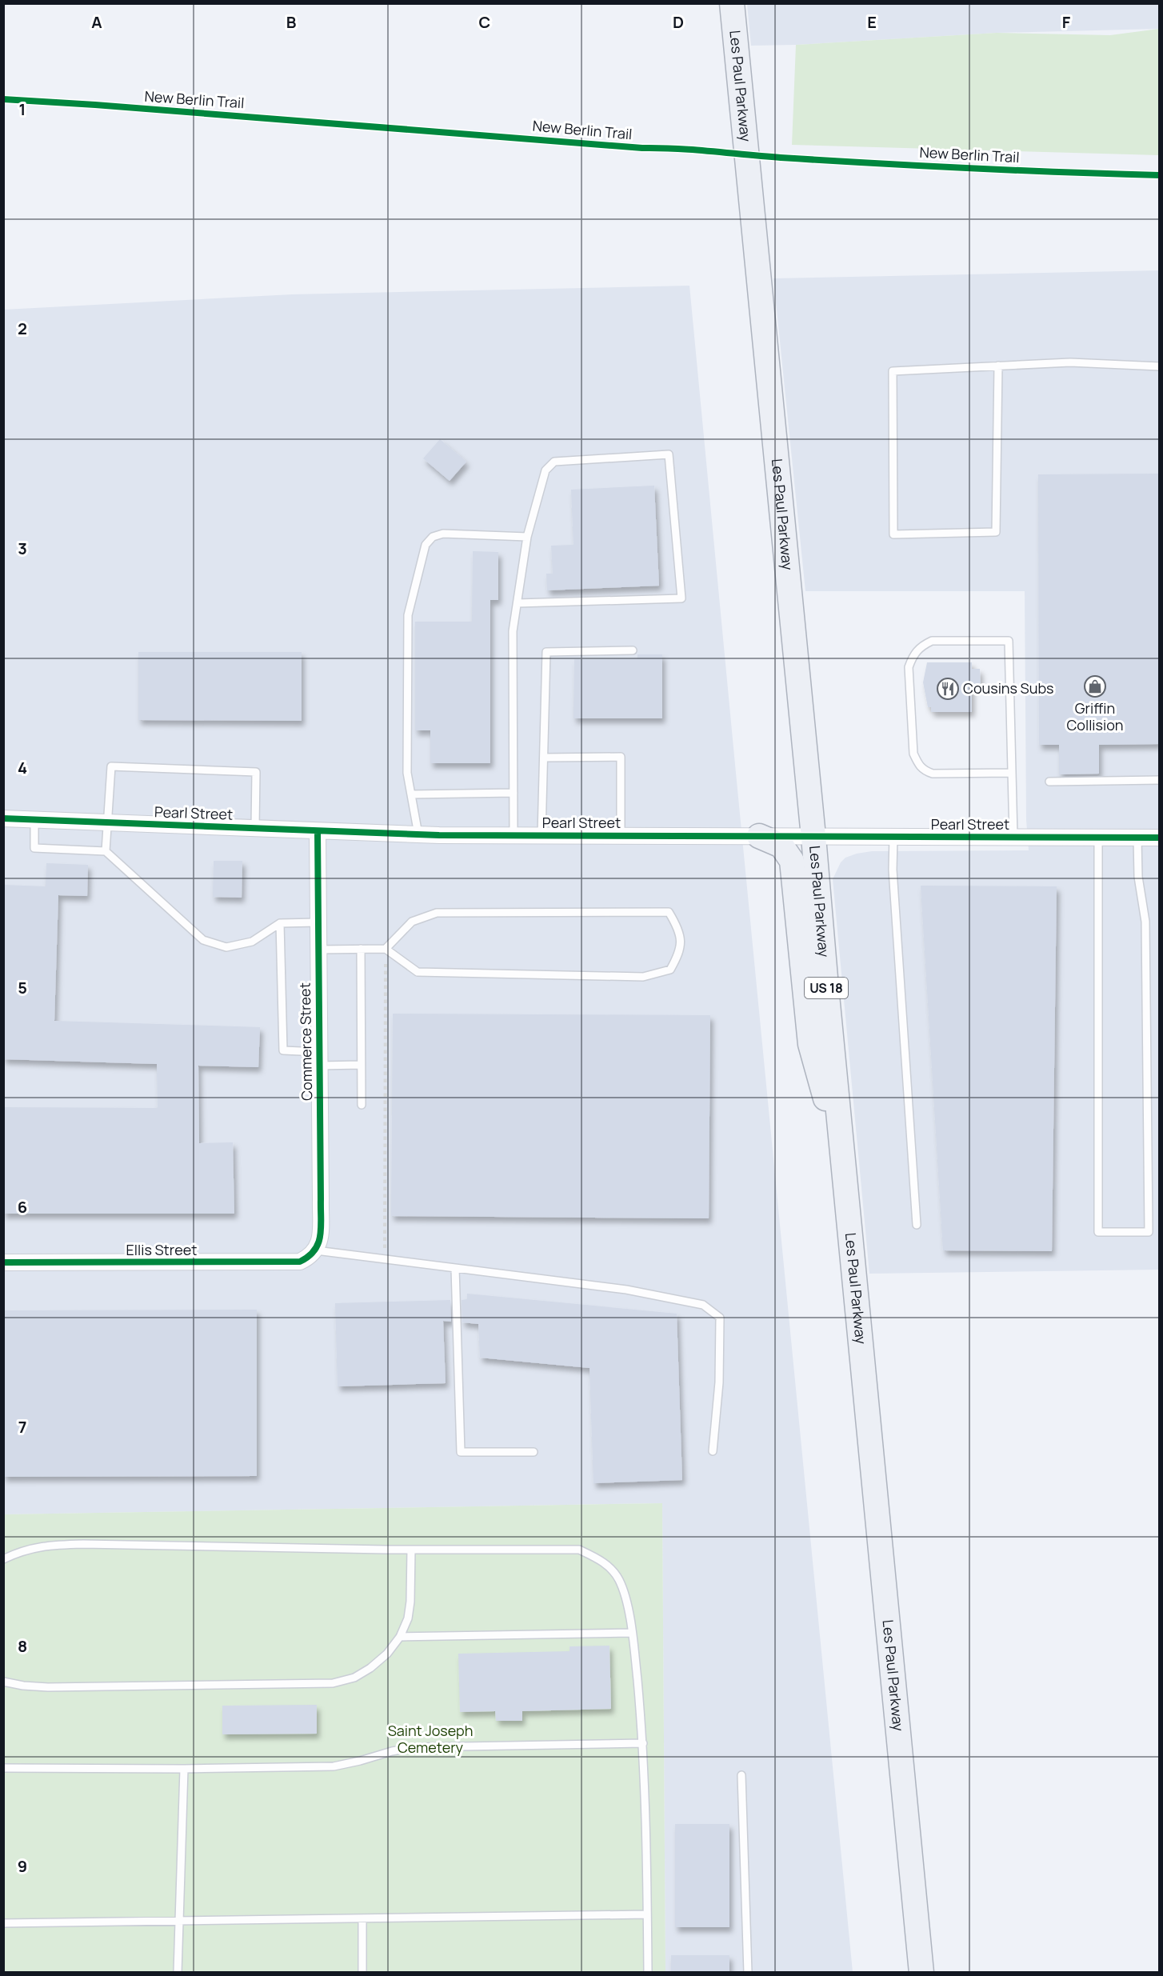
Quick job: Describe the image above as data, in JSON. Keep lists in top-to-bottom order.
{
  "streets": {
    "main road": ["Les Paul Parkway", "US 18"],
    "street": ["Pearl Street", "Commerce Street", "Ellis Street"],
    "cycle path": ["New Berlin Trail"]
  },
  "crossings": [
    ["Les Paul Parkway", "Pearl Street"],
    ["Pearl Street", "Commerce Street"],
    ["Commerce Street", "Ellis Street"]
  ],
  "parks": ["Saint Joseph Cemetery"],
  "places": {
    "shop": ["Griffin Collision"],
    "restaurant": ["Cousins Subs"]
  },
  "grid": {
    "columns": [
      "A",
      "B",
      "C",
      "D",
      "E",
      "F"
    ],
    "rows": [
      "1",
      "2",
      "3",
      "4",
      "5",
      "6",
      "7",
      "8",
      "9"
    ]
  }
}
